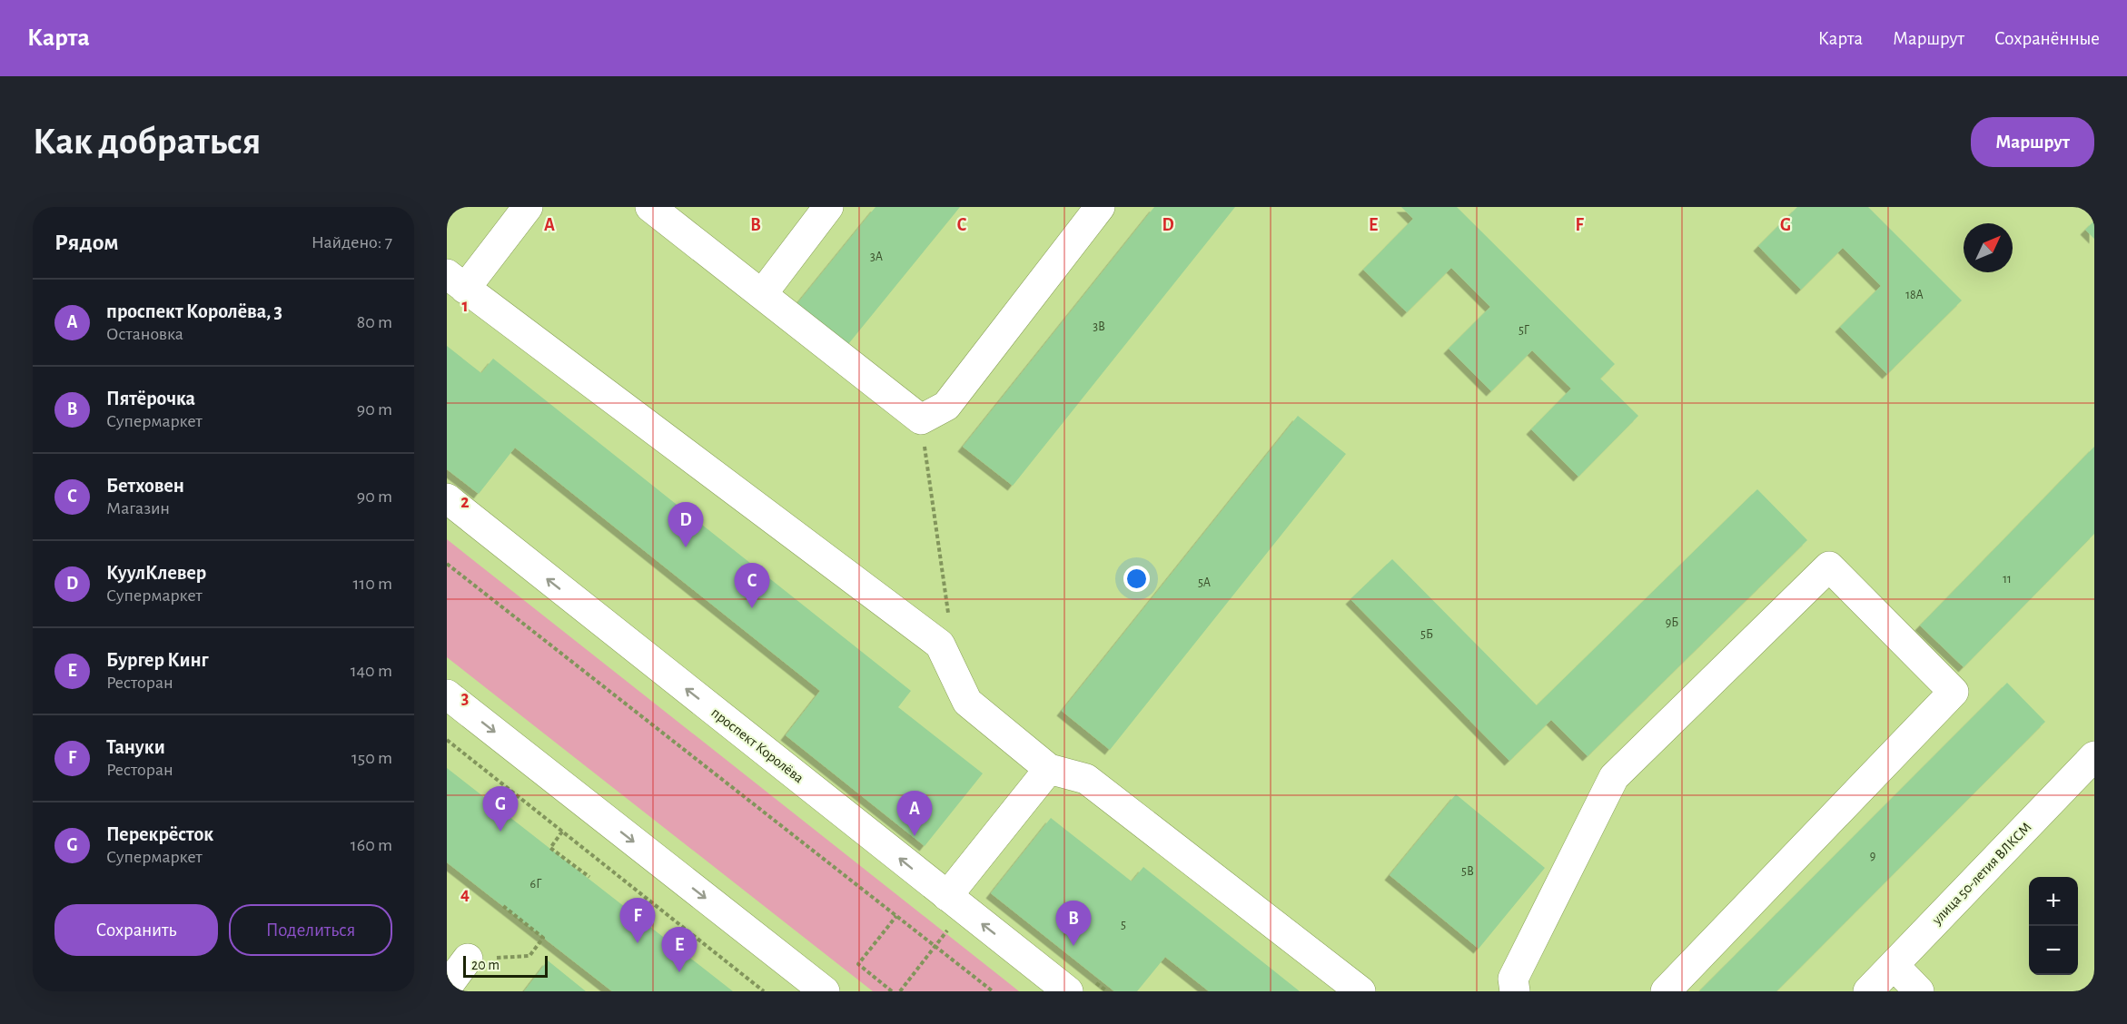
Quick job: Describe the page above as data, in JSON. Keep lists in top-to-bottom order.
{
  "streets": {
    "main road": ["проспект Королёва", "улица 50-летия ВЛКСМ"]
  },
  "house_numbers": [
    "3А",
    "18А",
    "3В",
    "5Г",
    "11",
    "5А",
    "9Б",
    "5Б",
    "9",
    "5В",
    "6Г",
    "5"
  ],
  "scale_bar": "20 m",
  "north": "top right",
  "page": {
    "header": "Карта",
    "nav": ["Карта", "Маршрут", "Сохранённые"],
    "buttons": [
      "Маршрут",
      ["Сохранить", "Поделиться"]
    ],
    "title": "Как добраться",
    "heading": ["Рядом", "Найдено: 7"],
    "list": [
      {
        "mark": "A",
        "name": "проспект Королёва, 3",
        "note": "Остановка",
        "value": "80 m"
      },
      {
        "mark": "B",
        "name": "Пятёрочка",
        "note": "Супермаркет",
        "value": "90 m"
      },
      {
        "mark": "C",
        "name": "Бетховен",
        "note": "Магазин",
        "value": "90 m"
      },
      {
        "mark": "D",
        "name": "КуулКлевер",
        "note": "Супермаркет",
        "value": "110 m"
      },
      {
        "mark": "E",
        "name": "Бургер Кинг",
        "note": "Ресторан",
        "value": "140 m"
      },
      {
        "mark": "F",
        "name": "Тануки",
        "note": "Ресторан",
        "value": "150 m"
      },
      {
        "mark": "G",
        "name": "Перекрёсток",
        "note": "Супермаркет",
        "value": "160 m"
      }
    ],
    "pins": [
      "D",
      "C",
      "G",
      "A",
      "F",
      "B",
      "E"
    ],
    "map_buttons": ["+", "−"],
    "scale": "20 m"
  },
  "grid": {
    "columns": [
      "A",
      "B",
      "C",
      "D",
      "E",
      "F",
      "G"
    ],
    "rows": [
      "1",
      "2",
      "3",
      "4"
    ]
  }
}
